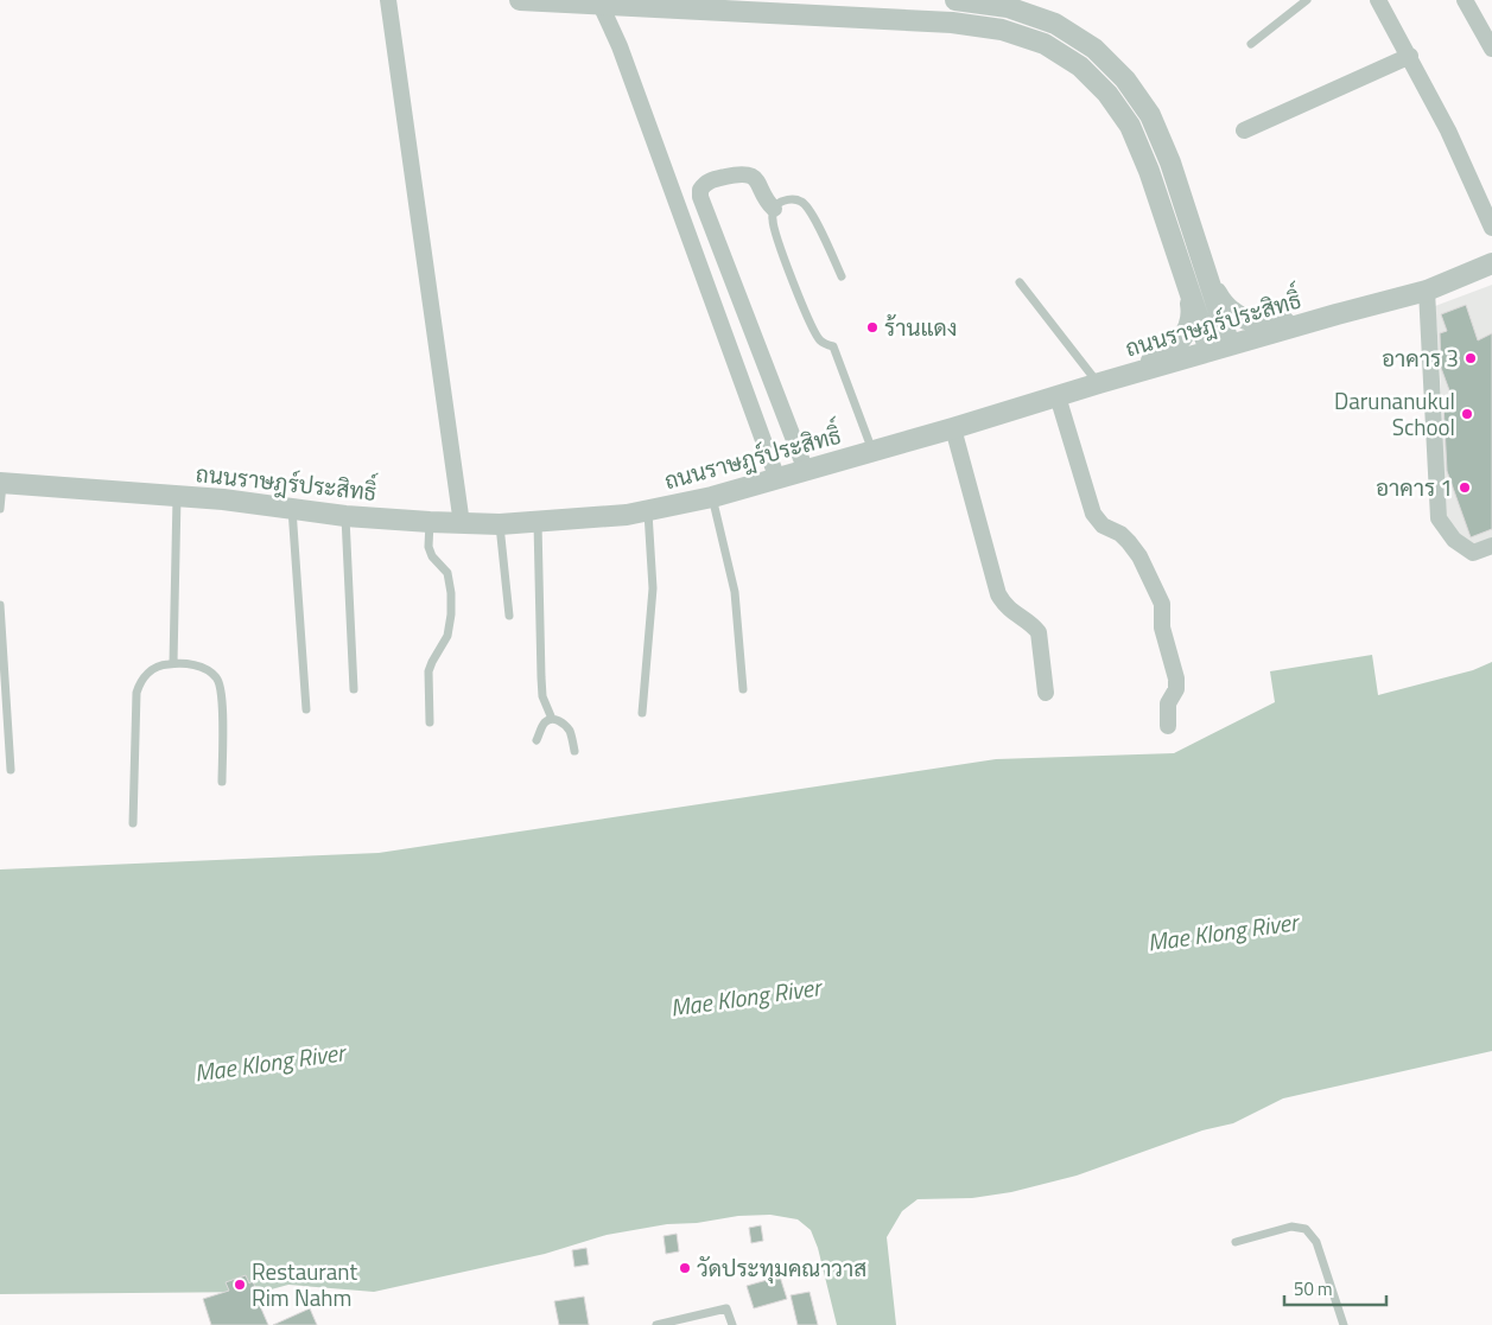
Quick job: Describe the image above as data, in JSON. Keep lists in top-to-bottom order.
{
  "streets": {
    "street": ["ถนนราษฎร์ประสิทธิ์"]
  },
  "water": ["Mae Klong River"],
  "places": [
    "ร้านแดง",
    "อาคาร 3",
    "Darunanukul School",
    "อาคาร 1",
    "วัดประทุมคณาวาส",
    "Restaurant Rim Nahm"
  ],
  "scale_bar": "50 m"
}
